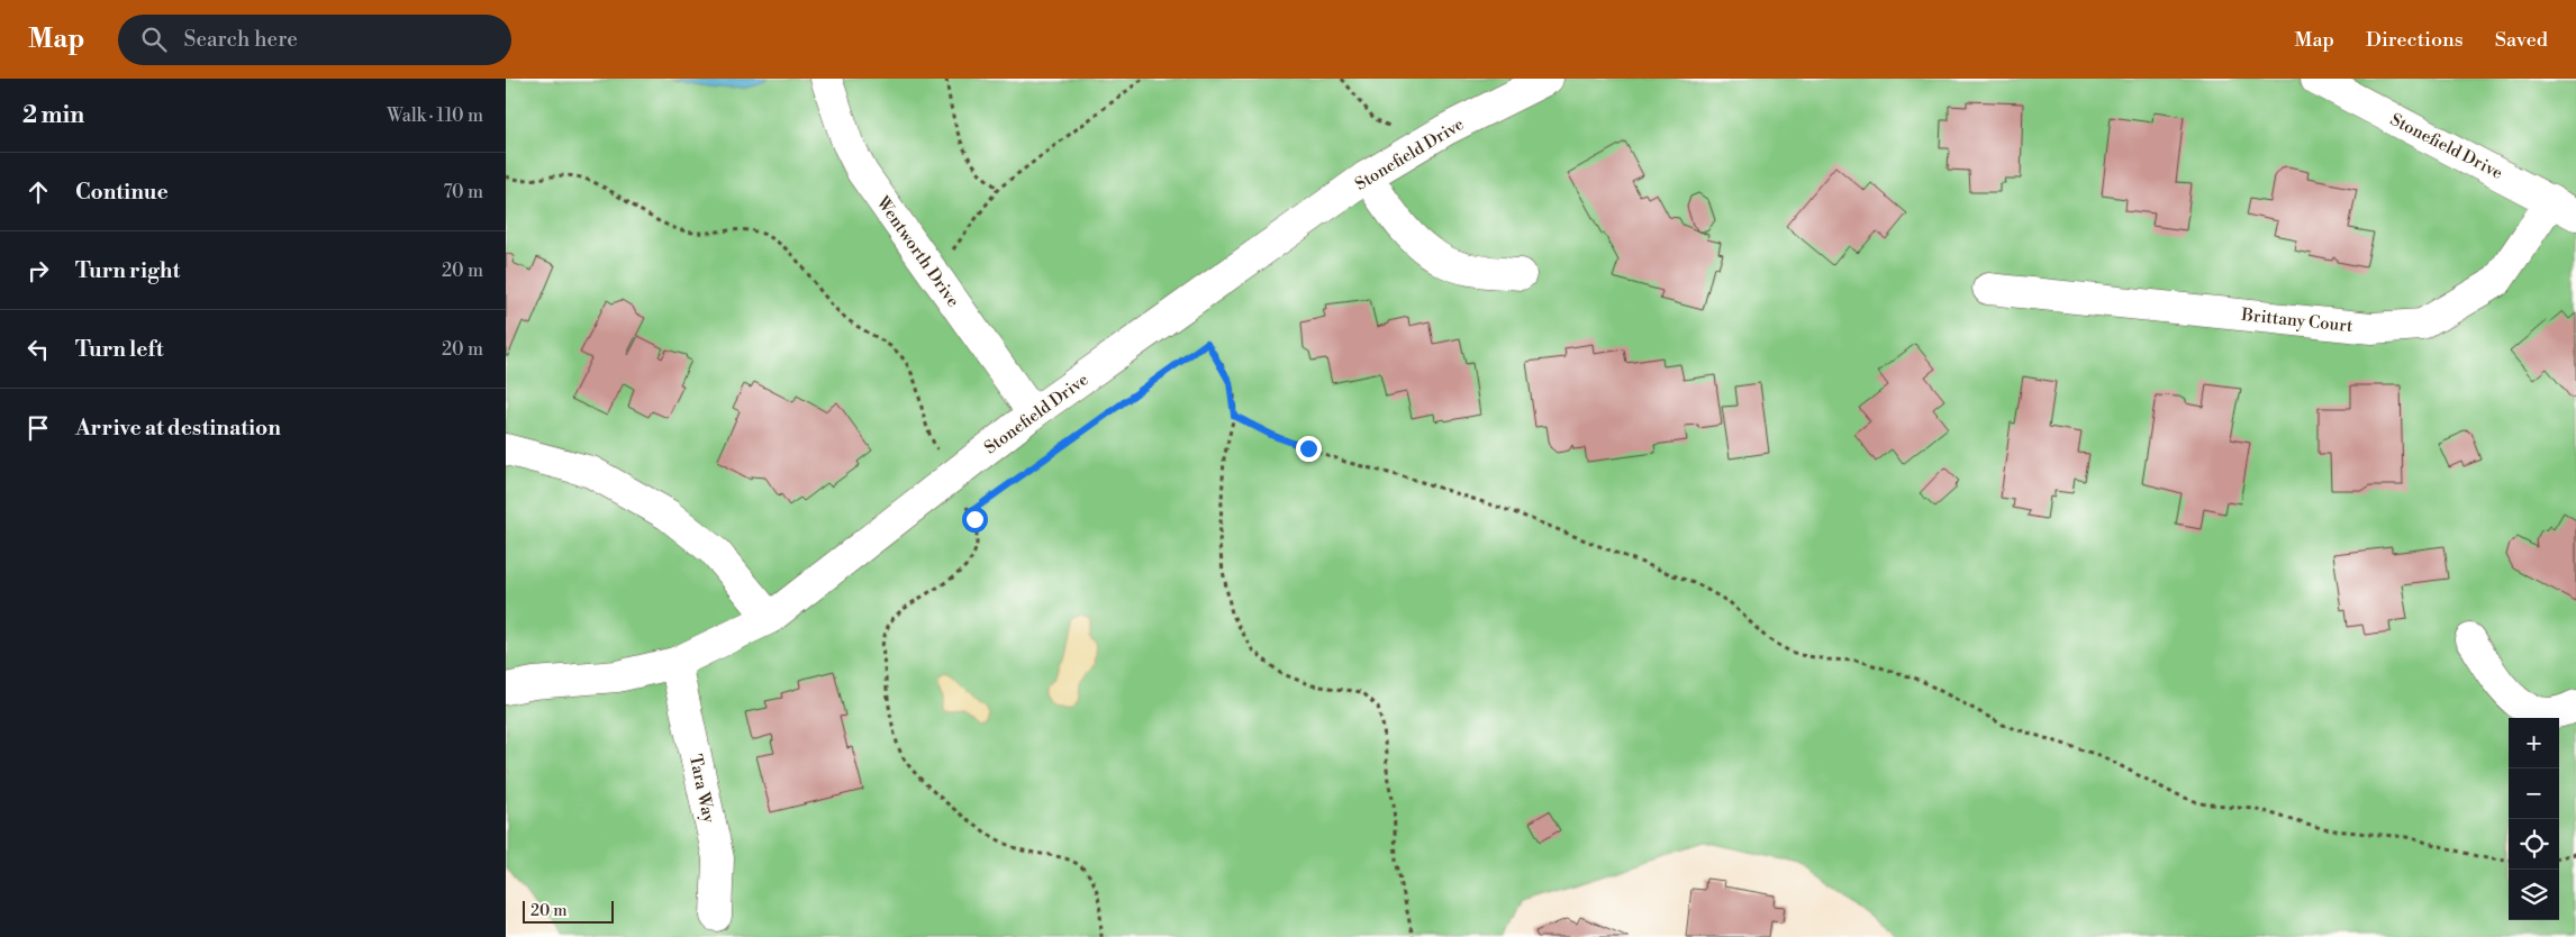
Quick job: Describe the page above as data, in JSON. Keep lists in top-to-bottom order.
{
  "streets": {
    "street": [
      "Stonefield Drive",
      "Wentworth Drive",
      "Brittany Court",
      "Tara Way"
    ]
  },
  "crossings": [
    ["Stonefield Drive", "Wentworth Drive"],
    ["Stonefield Drive", "Brittany Court"],
    ["Stonefield Drive", "Tara Way"]
  ],
  "scale_bar": "20 m",
  "page": {
    "header": "Map",
    "search": "Search here",
    "nav": ["Map", "Directions", "Saved"],
    "heading": ["2 min", "Walk · 110 m"],
    "list": [
      ["Continue", "70 m"],
      ["Turn right", "20 m"],
      ["Turn left", "20 m"],
      "Arrive at destination"
    ],
    "map_buttons": ["+", "−"],
    "scale": "20 m"
  }
}
